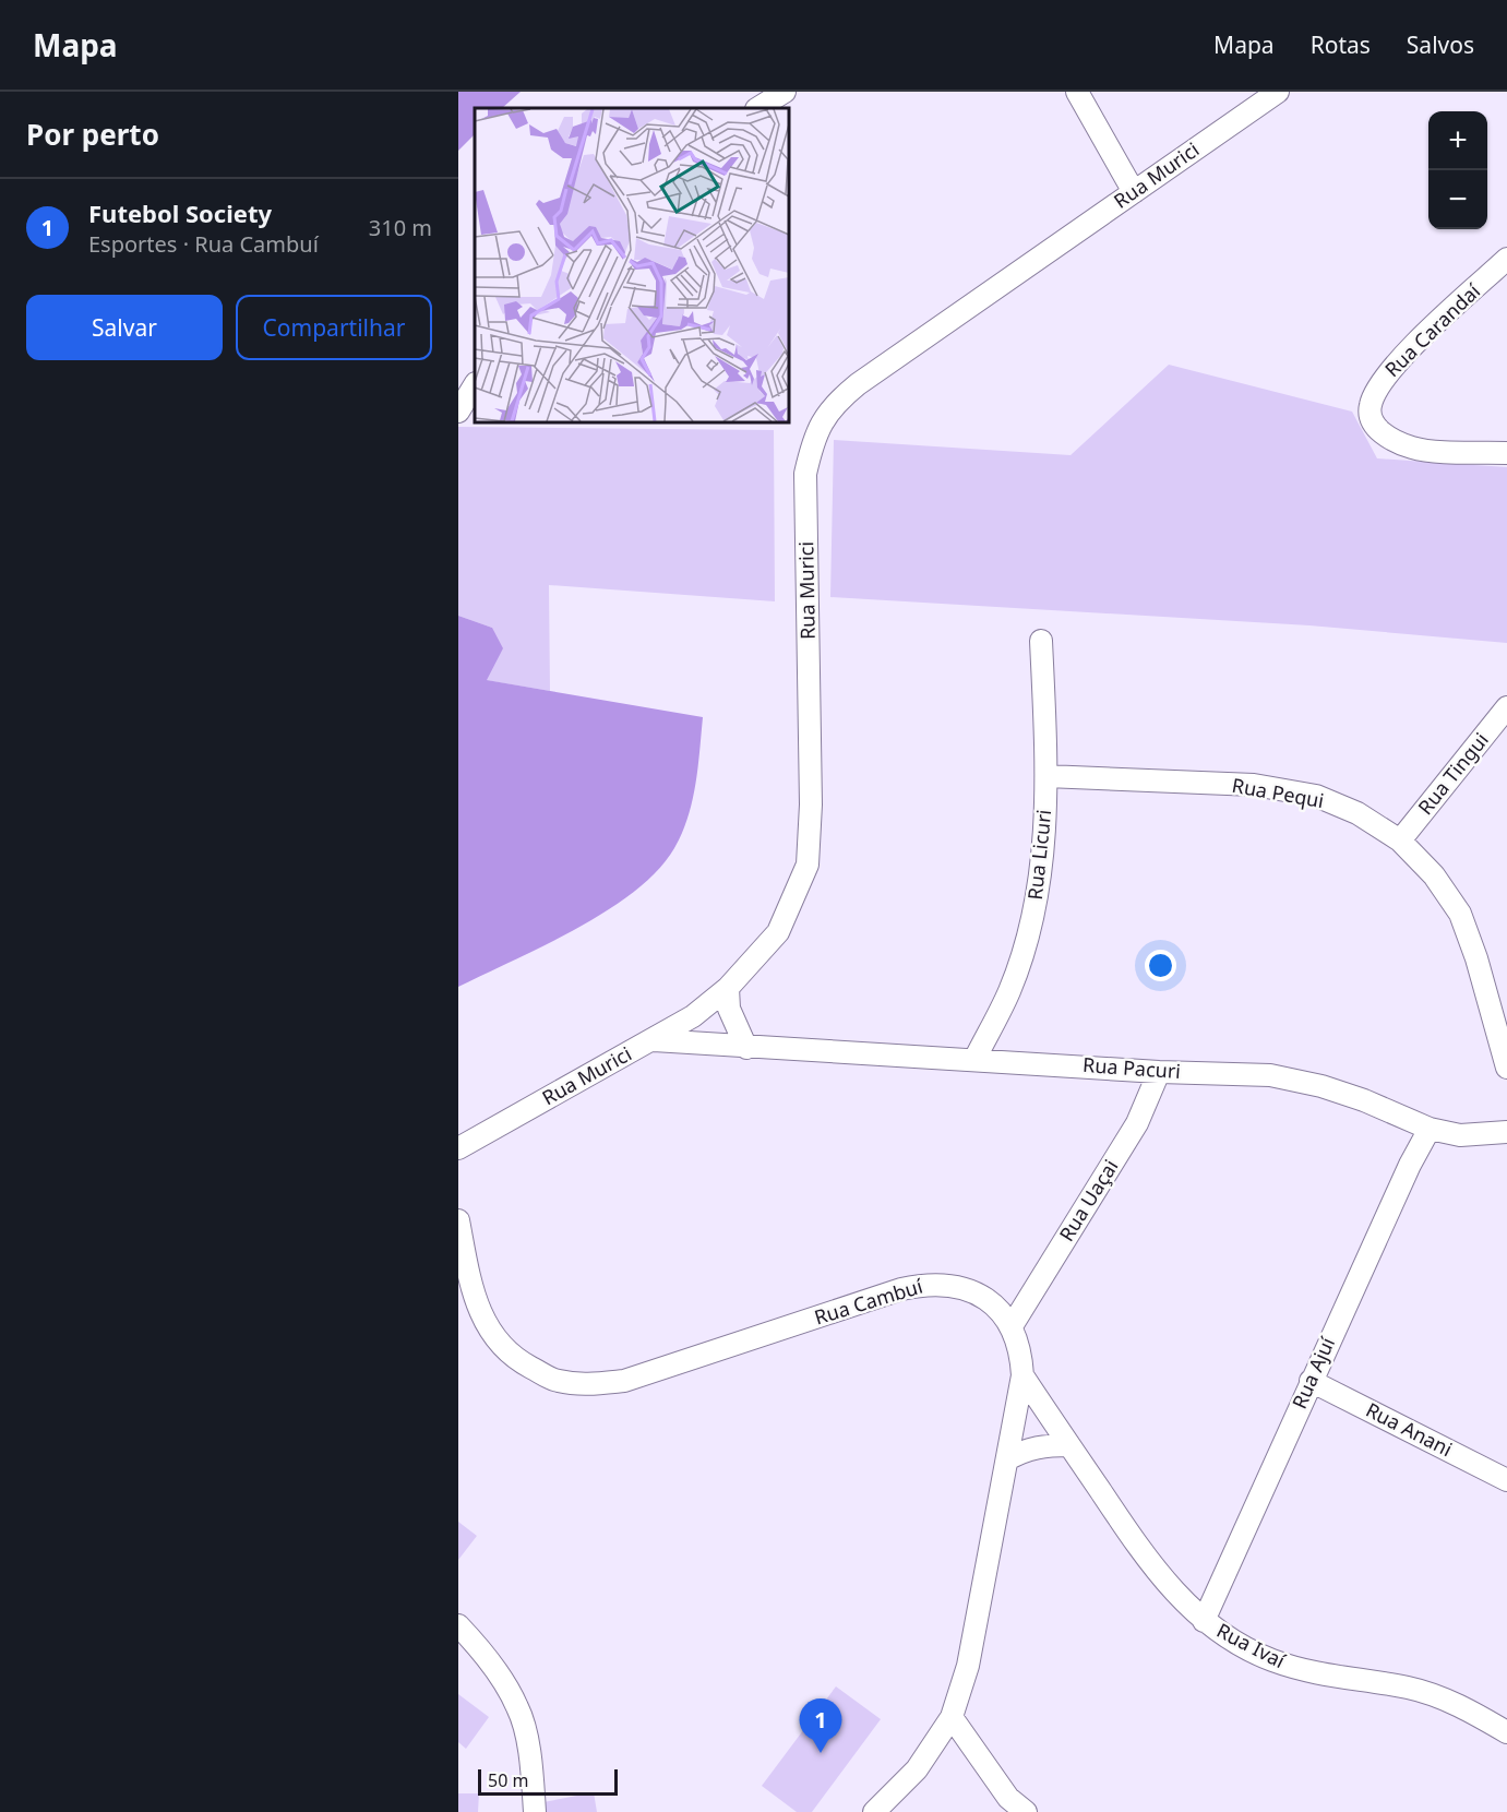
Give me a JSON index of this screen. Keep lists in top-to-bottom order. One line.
{"streets":{"street":["Rua Murici","Rua Carandaí","Rua Tingui","Rua Pequi","Rua Licuri","Rua Pacuri","Rua Uaçai","Rua Cambuí","Rua Ajuí","Rua Anani","Rua Ivaí"]},"crossings":[["Rua Murici","Rua Pacuri"],["Rua Tingui","Rua Pequi"],["Rua Pequi","Rua Licuri"],["Rua Licuri","Rua Pacuri"],["Rua Pacuri","Rua Uaçai"],["Rua Pacuri","Rua Ajuí"],["Rua Uaçai","Rua Cambuí"],["Rua Cambuí","Rua Ivaí"],["Rua Ajuí","Rua Anani"],["Rua Ajuí","Rua Ivaí"]],"scale_bar":"50 m","page":{"header":"Mapa","nav":["Mapa","Rotas","Salvos"],"heading":"Por perto","map_buttons":["+","−"],"list":[{"mark":"1","name":"Futebol Society","note":"Esportes · Rua Cambuí","value":"310 m"}],"buttons":["Salvar","Compartilhar"],"pins":"1","scale":"50 m"}}
